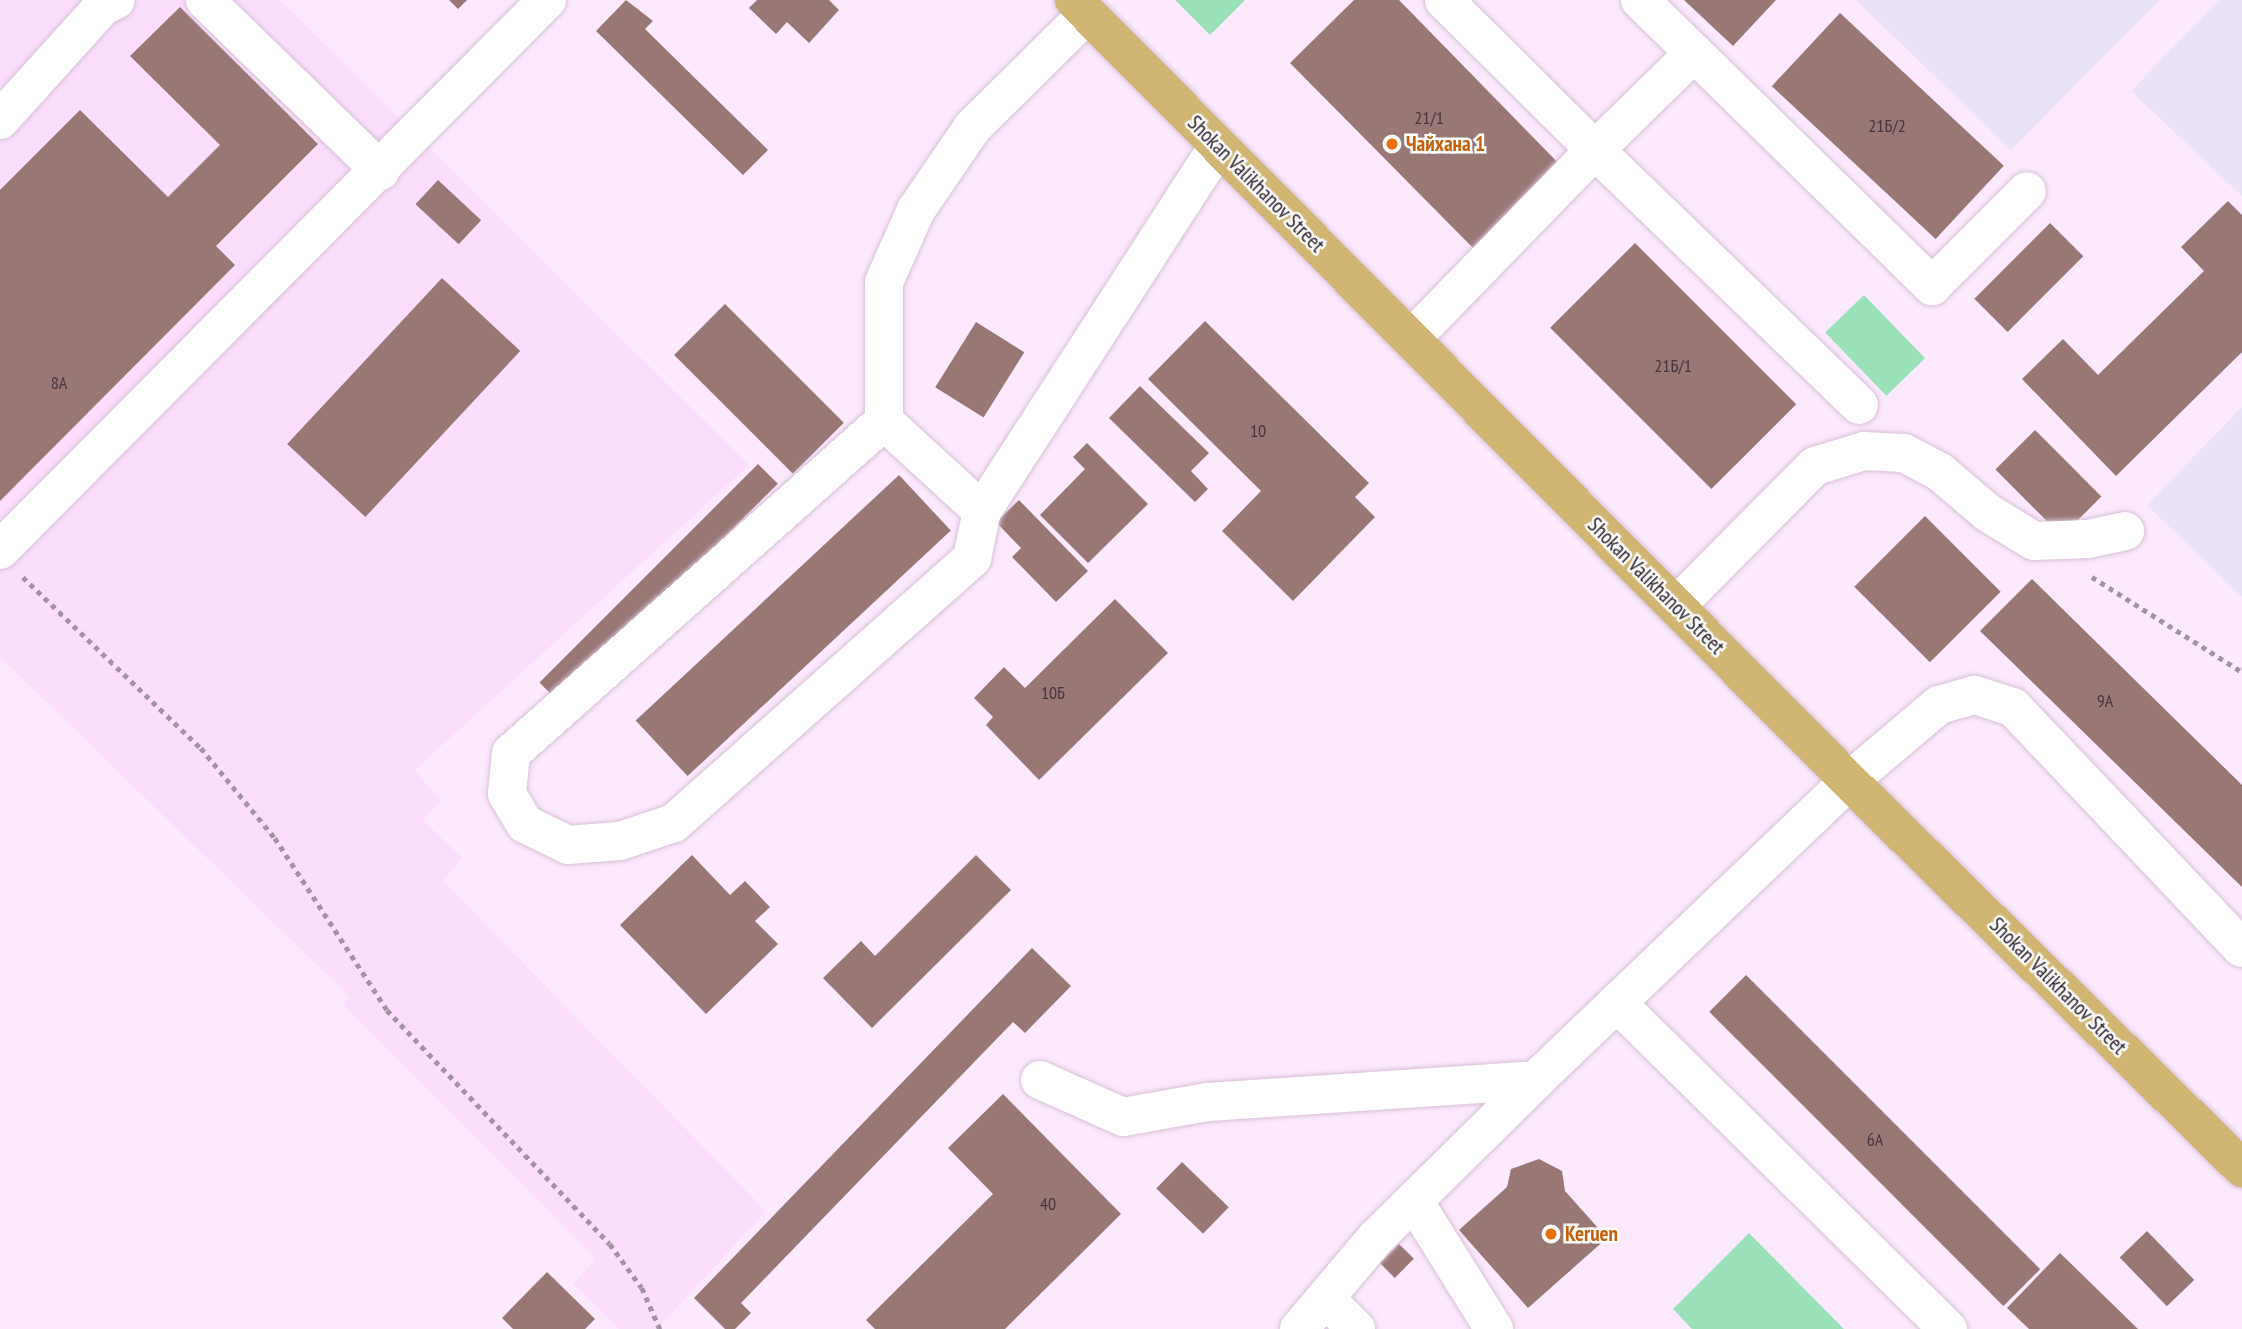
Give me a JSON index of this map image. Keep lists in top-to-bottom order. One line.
{"streets":{"main road":["Shokan Valikhanov Street"]},"places":["Чайхана 1","Keruen"],"house_numbers":["21/1","21Б/2","21Б/1","8А","10","10Б","9А","6А","40"]}
